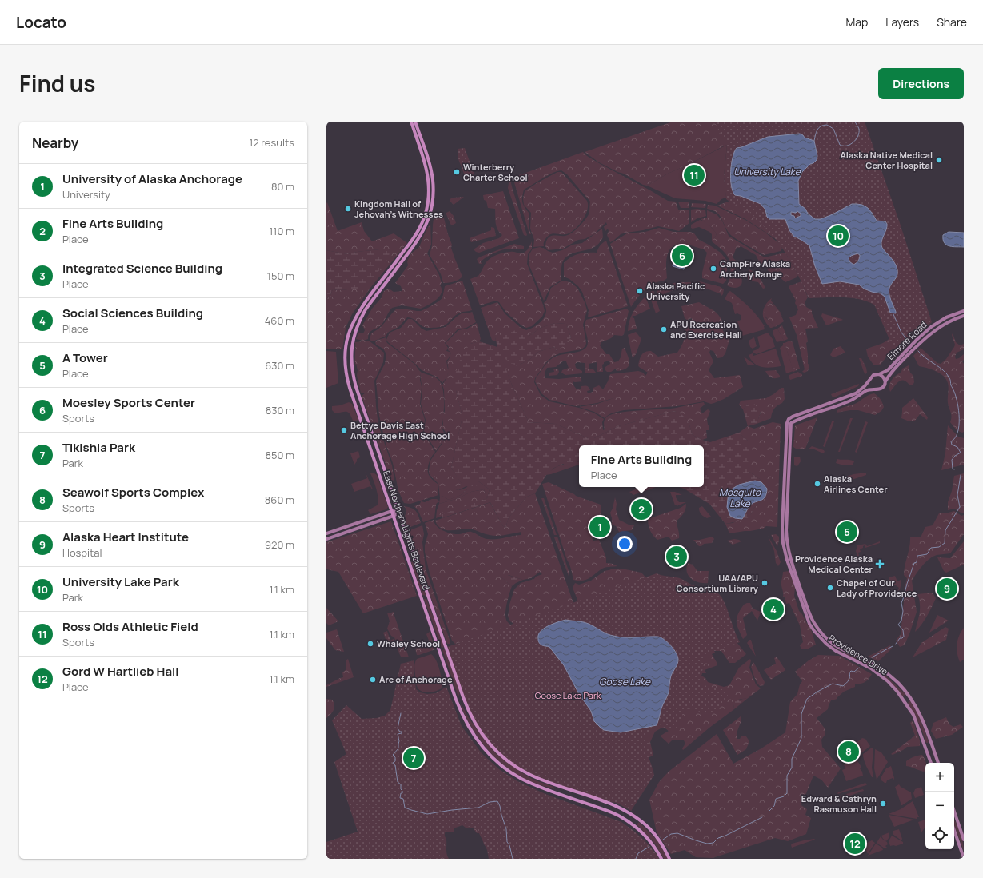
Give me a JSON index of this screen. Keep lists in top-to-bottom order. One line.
{"streets":{"main road":["Elmore Road","East Northern Lights Boulevard","Providence Drive"]},"crossings":[["Elmore Road","Providence Drive"]],"water":["University Lake","Mosquito Lake","Goose Lake"],"parks":["Goose Lake Park"],"places":{"other":["Alaska Native Medical Center Hospital","Winterberry Charter School","Kingdom Hall of Jehovah’s Witnesses","CampFire Alaska Archery Range","Alaska Pacific University","APU Recreation and Exercise Hall","Bettye Davis East Anchorage High School","Alaska Airlines Center","UAA/APU Consortium Library","Chapel of Our Lady of Providence","Whaley School","Arc of Anchorage","Edward & Cathryn Rasmuson Hall"],"health":["Providence Alaska Medical Center"]},"page":{"header":"Locato","nav":["Map","Layers","Share"],"title":"Find us","buttons":"Directions","heading":["Nearby","12 results"],"list":[{"mark":"1","name":"University of Alaska Anchorage","note":"University","value":"80 m"},{"mark":"2","name":"Fine Arts Building","note":"Place","value":"110 m"},{"mark":"3","name":"Integrated Science Building","note":"Place","value":"150 m"},{"mark":"4","name":"Social Sciences Building","note":"Place","value":"460 m"},{"mark":"5","name":"A Tower","note":"Place","value":"630 m"},{"mark":"6","name":"Moesley Sports Center","note":"Sports","value":"830 m"},{"mark":"7","name":"Tikishla Park","note":"Park","value":"850 m"},{"mark":"8","name":"Seawolf Sports Complex","note":"Sports","value":"860 m"},{"mark":"9","name":"Alaska Heart Institute","note":"Hospital","value":"920 m"},{"mark":"10","name":"University Lake Park","note":"Park","value":"1.1 km"},{"mark":"11","name":"Ross Olds Athletic Field","note":"Sports","value":"1.1 km"},{"mark":"12","name":"Gord W Hartlieb Hall","note":"Place","value":"1.1 km"}],"pins":["11","10","6","2","1","5","3","9","4","8","7","12"],"popup":["Fine Arts Building","Place"],"map_buttons":["+","−"]}}
